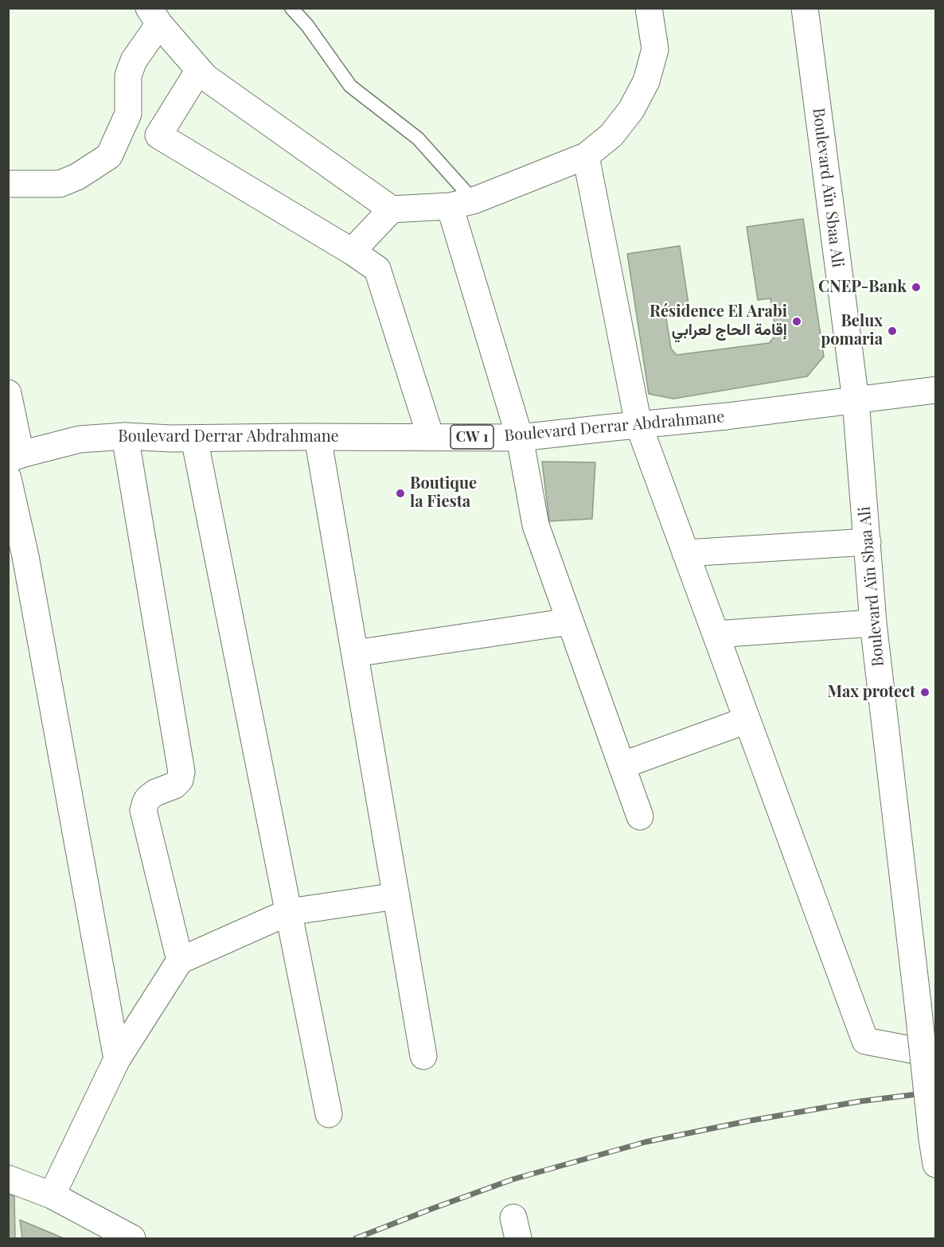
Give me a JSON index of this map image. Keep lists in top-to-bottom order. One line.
{"streets":{"street":["Boulevard Aïn Sbaa Ali","Boulevard Derrar Abdrahmane","CW 1"]},"crossings":[["Boulevard Aïn Sbaa Ali","Boulevard Derrar Abdrahmane"]],"places":["CNEP-Bank","Résidence El Arabi إقامة الحاج لعرابي","Belux pomaria","Boutique la Fiesta","Max protect"]}
